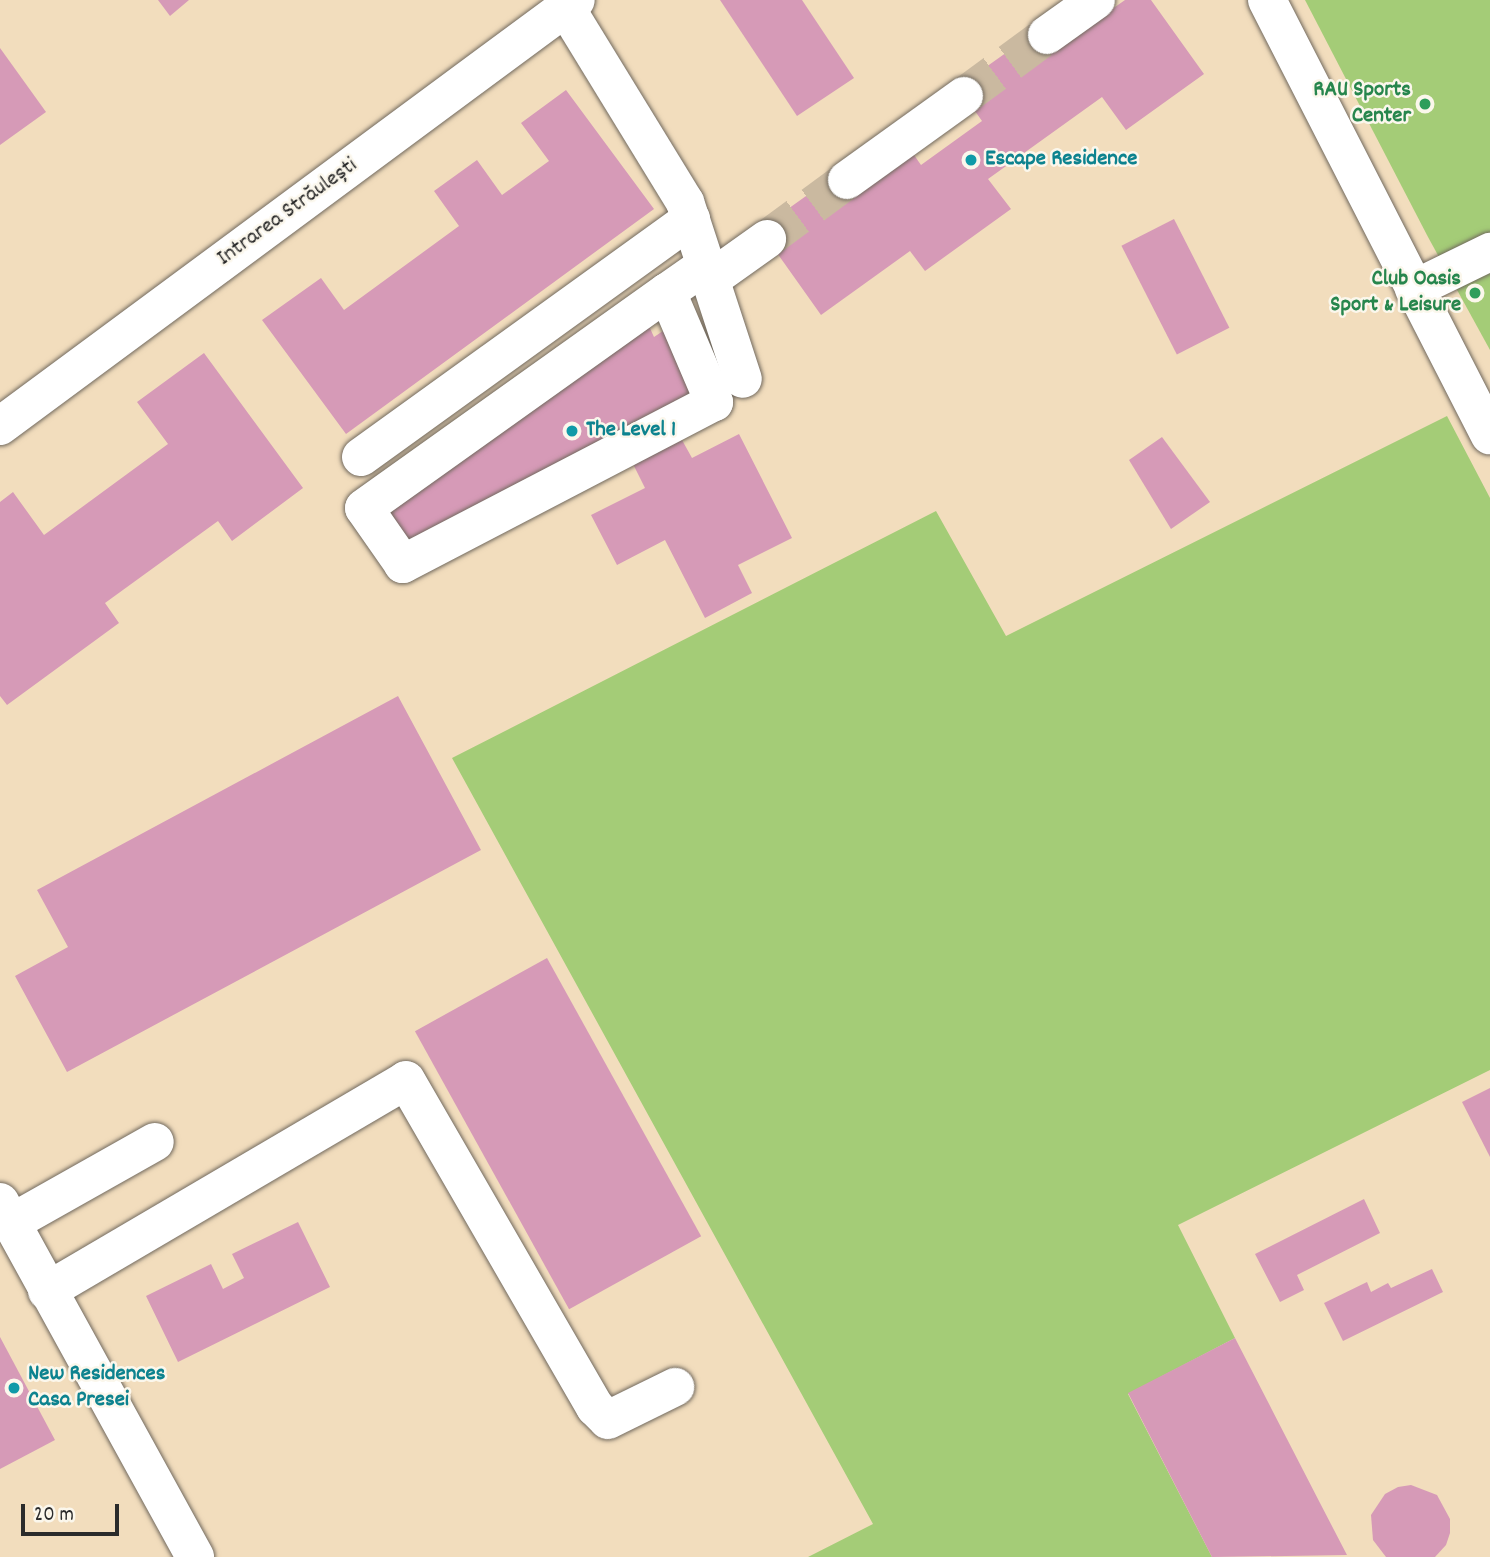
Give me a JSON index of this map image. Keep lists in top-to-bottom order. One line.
{"streets":{"street":["Intrarea Străulești"]},"places":["RAU Sports Center","Escape Residence","Club Oasis Sport & Leisure","The Level 1","New Residences Casa Presei"],"scale_bar":"20 m"}
